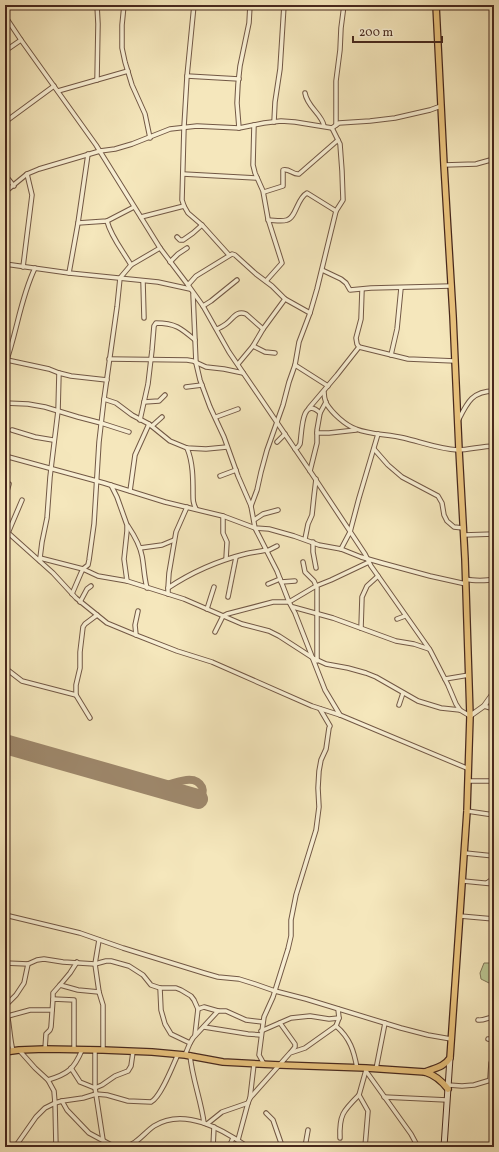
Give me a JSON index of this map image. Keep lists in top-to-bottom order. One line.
{"scale_bar":"200 m"}
